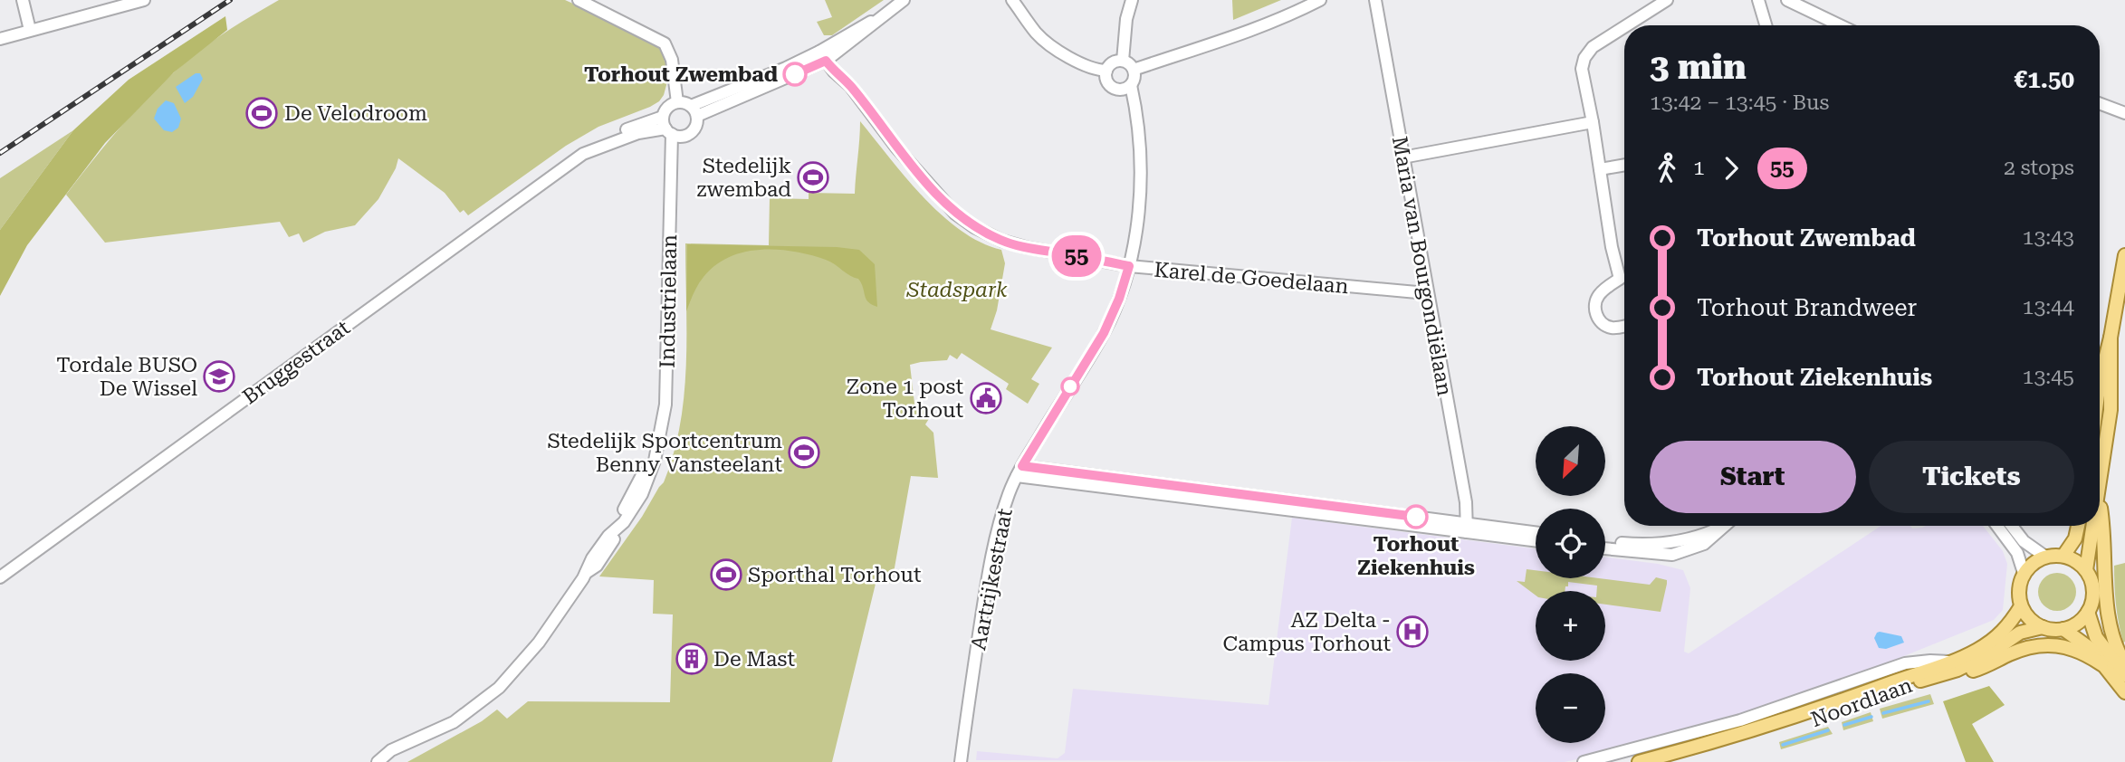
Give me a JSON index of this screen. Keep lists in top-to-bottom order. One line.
{"streets":{"main road":["Noordlaan"],"street":["Maria van Bourgondiëlaan","Karel de Goedelaan","Industrielaan","Bruggestraat","Aartrijkestraat"]},"crossings":[["Maria van Bourgondiëlaan","Karel de Goedelaan"],["Karel de Goedelaan","Aartrijkestraat"],["Industrielaan","Bruggestraat"]],"parks":["Stadspark"],"places":{"other":["Torhout Zwembad","Torhout Ziekenhuis"],"sports":["De Velodroom","Stedelijk zwembad","Stedelijk Sportcentrum Benny Vansteelant","Sporthal Torhout"],"school or university":["Tordale BUSO De Wissel"],"public building":["Zone 1 post Torhout"],"hospital":["AZ Delta - Campus Torhout"],"building":["De Mast"]},"lines":["bus line 55"],"north":"bottom left","page":{"on_map":"55","heading":["3 min","13:42 – 13:45 · Bus","€1.50"],"legs":["1","55","2 stops"],"list":[{"name":"Torhout Zwembad","value":"13:43"},{"name":"Torhout Brandweer","value":"13:44"},{"name":"Torhout Ziekenhuis","value":"13:45"}],"map_buttons":["+","−"],"buttons":["Start","Tickets"]}}
